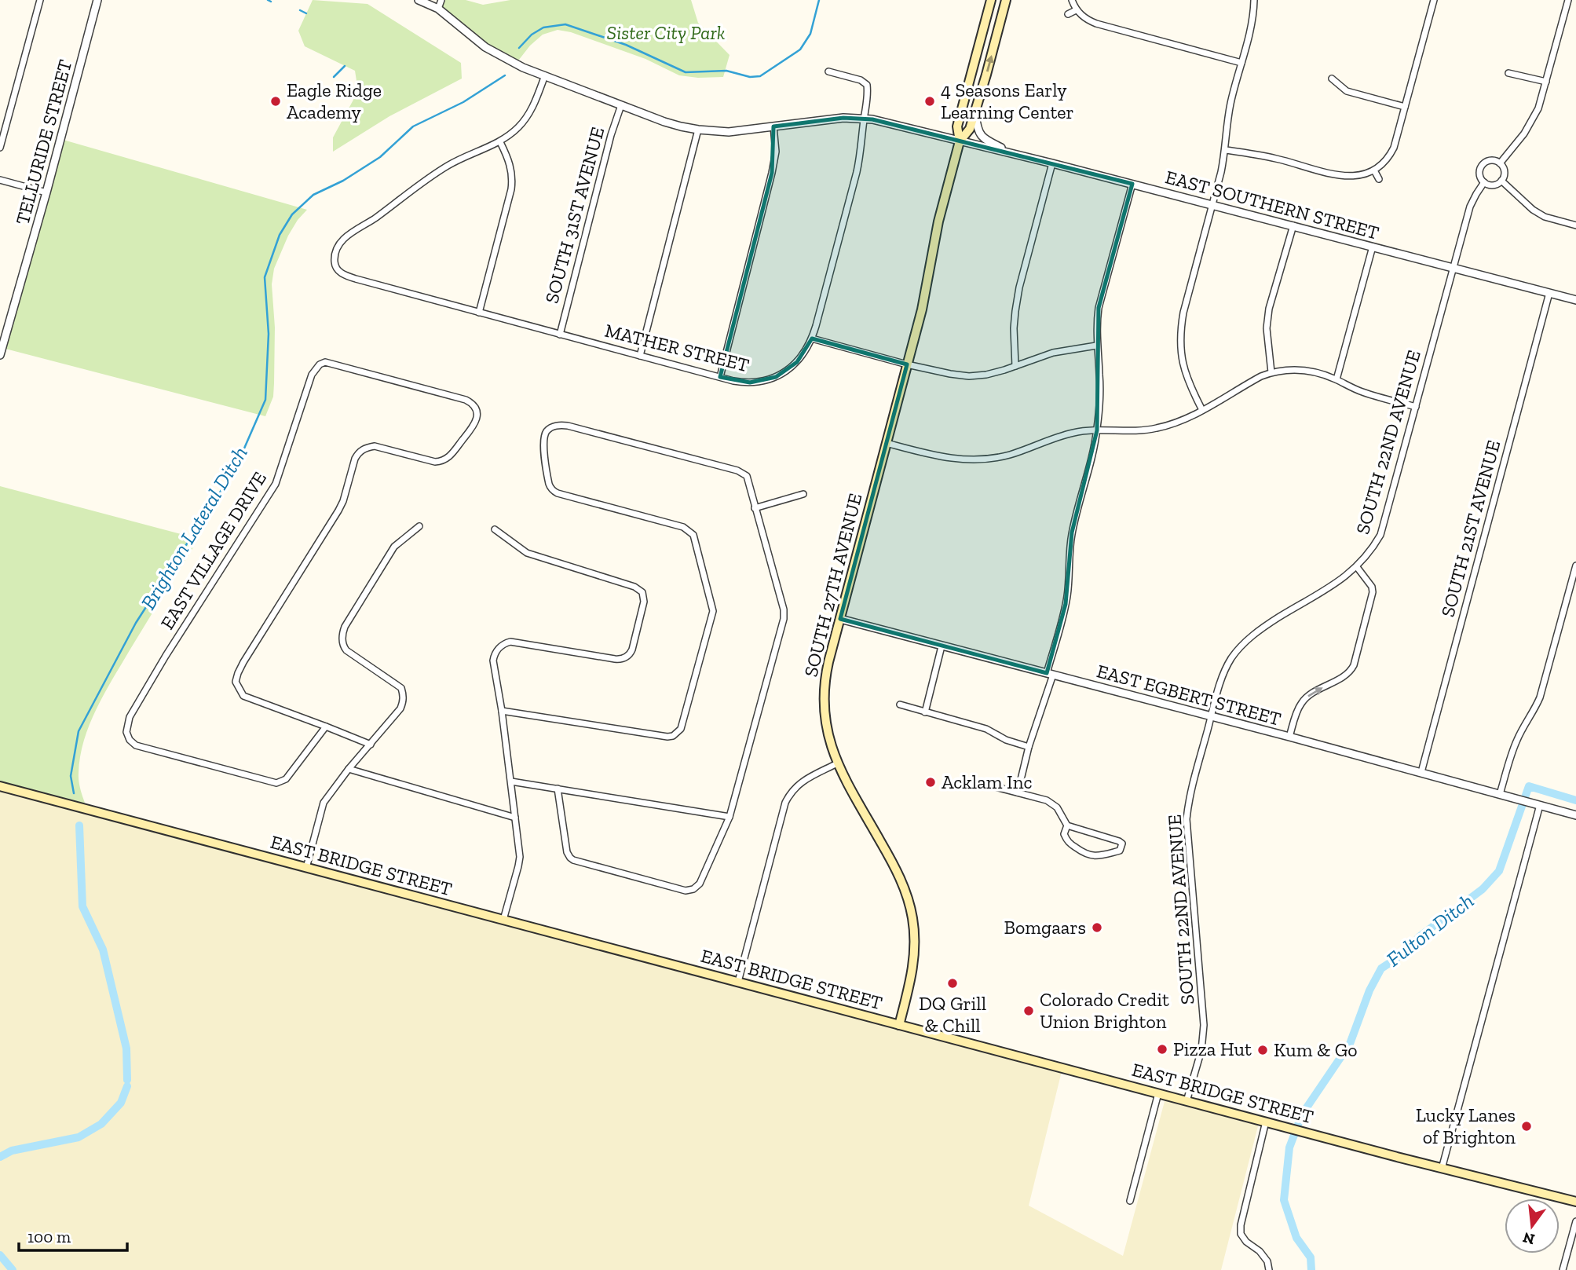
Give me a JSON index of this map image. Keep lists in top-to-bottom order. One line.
{"streets":{"main road":["SOUTH 27TH AVENUE","EAST BRIDGE STREET"],"street":["TELLURIDE STREET","EAST SOUTHERN STREET","SOUTH 31ST AVENUE","MATHER STREET","SOUTH 22ND AVENUE","SOUTH 21ST AVENUE","EAST VILLAGE DRIVE","EAST EGBERT STREET"]},"crossings":[["EAST SOUTHERN STREET","SOUTH 31ST AVENUE"],["EAST SOUTHERN STREET","MATHER STREET"],["EAST SOUTHERN STREET","SOUTH 22ND AVENUE"],["EAST SOUTHERN STREET","SOUTH 21ST AVENUE"],["EAST SOUTHERN STREET","SOUTH 27TH AVENUE"],["SOUTH 31ST AVENUE","MATHER STREET"],["SOUTH 22ND AVENUE","EAST EGBERT STREET"],["SOUTH 22ND AVENUE","EAST BRIDGE STREET"],["SOUTH 21ST AVENUE","EAST EGBERT STREET"],["SOUTH 27TH AVENUE","EAST EGBERT STREET"],["SOUTH 27TH AVENUE","EAST BRIDGE STREET"]],"water":["Brighton Lateral Ditch","Fulton Ditch"],"parks":["Sister City Park"],"places":["Eagle Ridge Academy","4 Seasons Early Learning Center","Acklam Inc","Bomgaars","DQ Grill & Chill","Colorado Credit Union Brighton","Pizza Hut","Kum & Go","Lucky Lanes of Brighton"],"scale_bar":"100 m","north":"bottom"}
